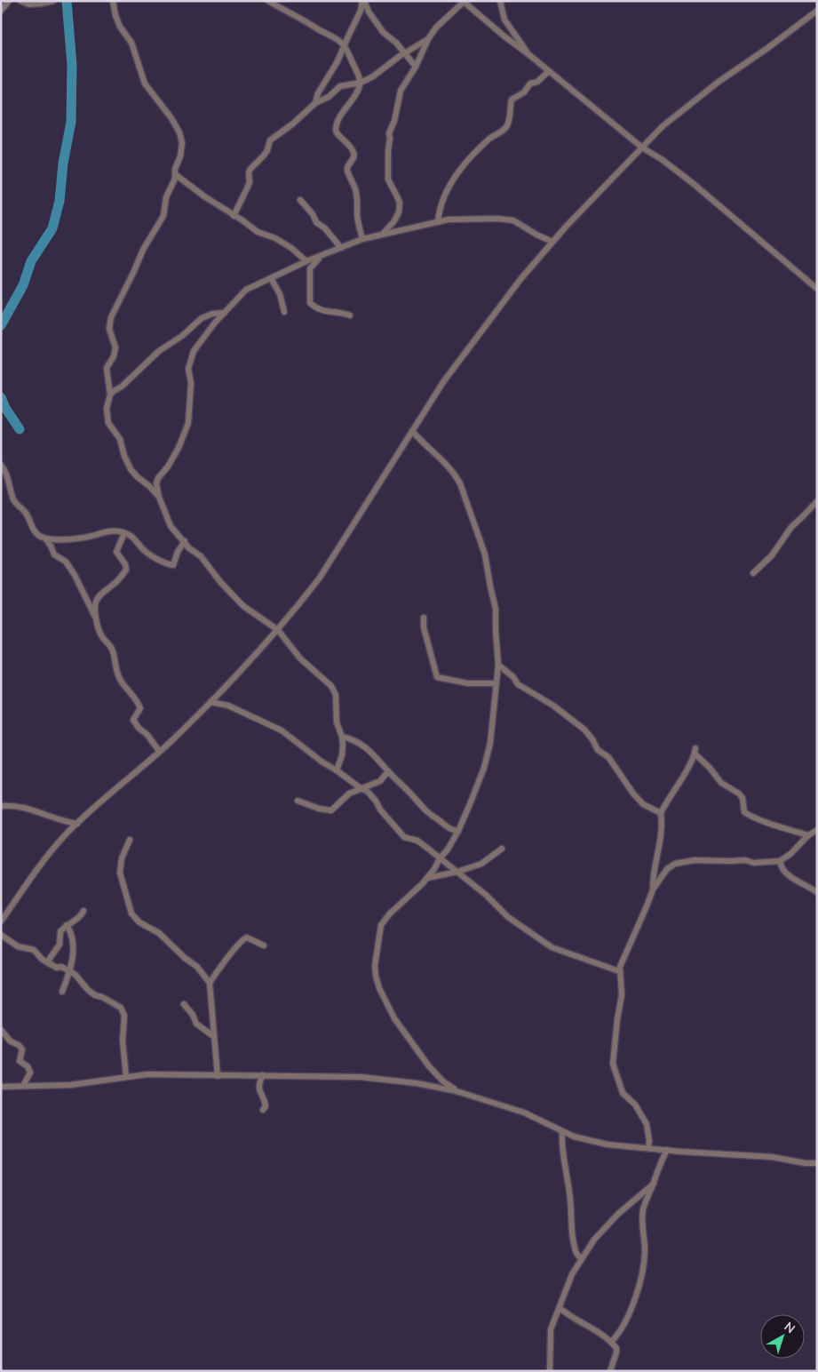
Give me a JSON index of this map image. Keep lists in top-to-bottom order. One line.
{"north":"top right"}
